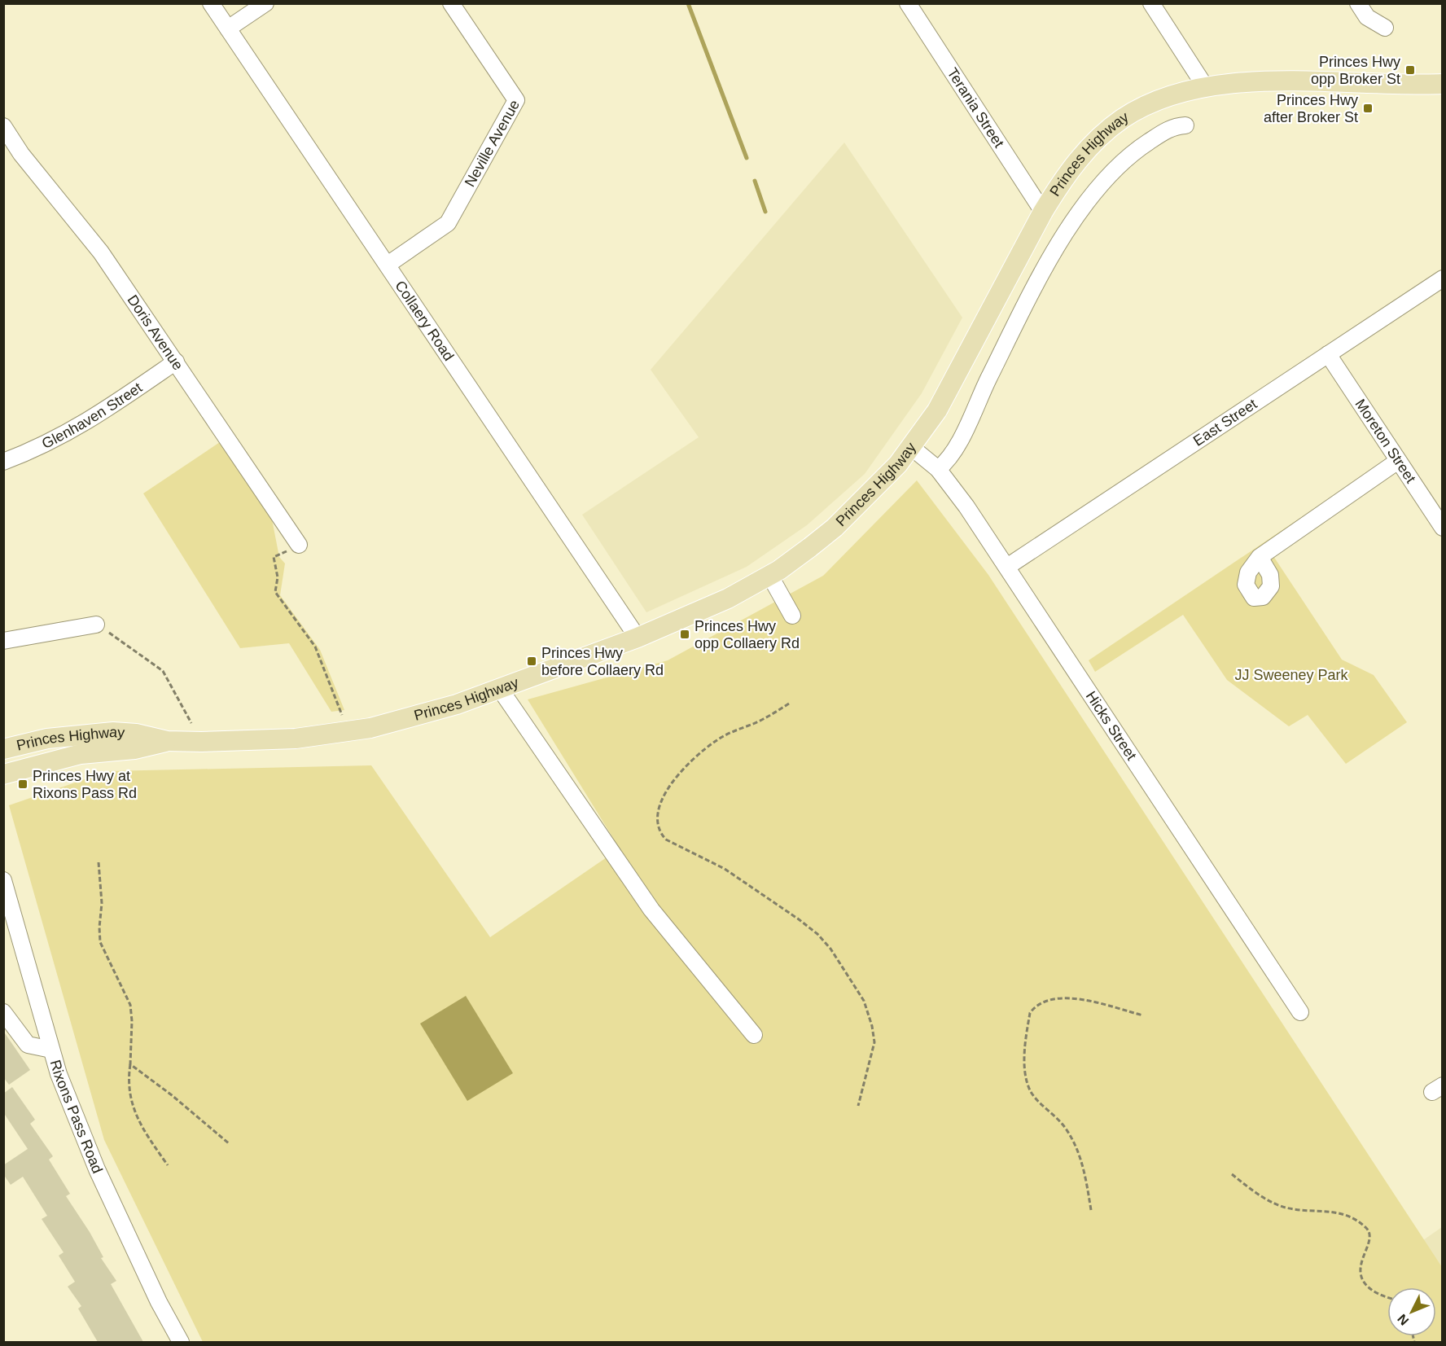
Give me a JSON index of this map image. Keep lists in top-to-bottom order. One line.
{"streets":{"main road":["Princes Highway"],"street":["Terania Street","Neville Avenue","Collaery Road","Doris Avenue","Glenhaven Street","East Street","Moreton Street","Hicks Street","Rixons Pass Road"]},"crossings":[["Terania Street","Princes Highway"],["Neville Avenue","Collaery Road"],["Princes Highway","Collaery Road"],["Princes Highway","Hicks Street"],["Doris Avenue","Glenhaven Street"],["East Street","Moreton Street"],["East Street","Hicks Street"]],"parks":["JJ Sweeney Park"],"places":{"transit":["Princes Hwy opp Broker St","Princes Hwy after Broker St","Princes Hwy opp Collaery Rd","Princes Hwy before Collaery Rd","Princes Hwy at Rixons Pass Rd"]},"north":"bottom left"}
